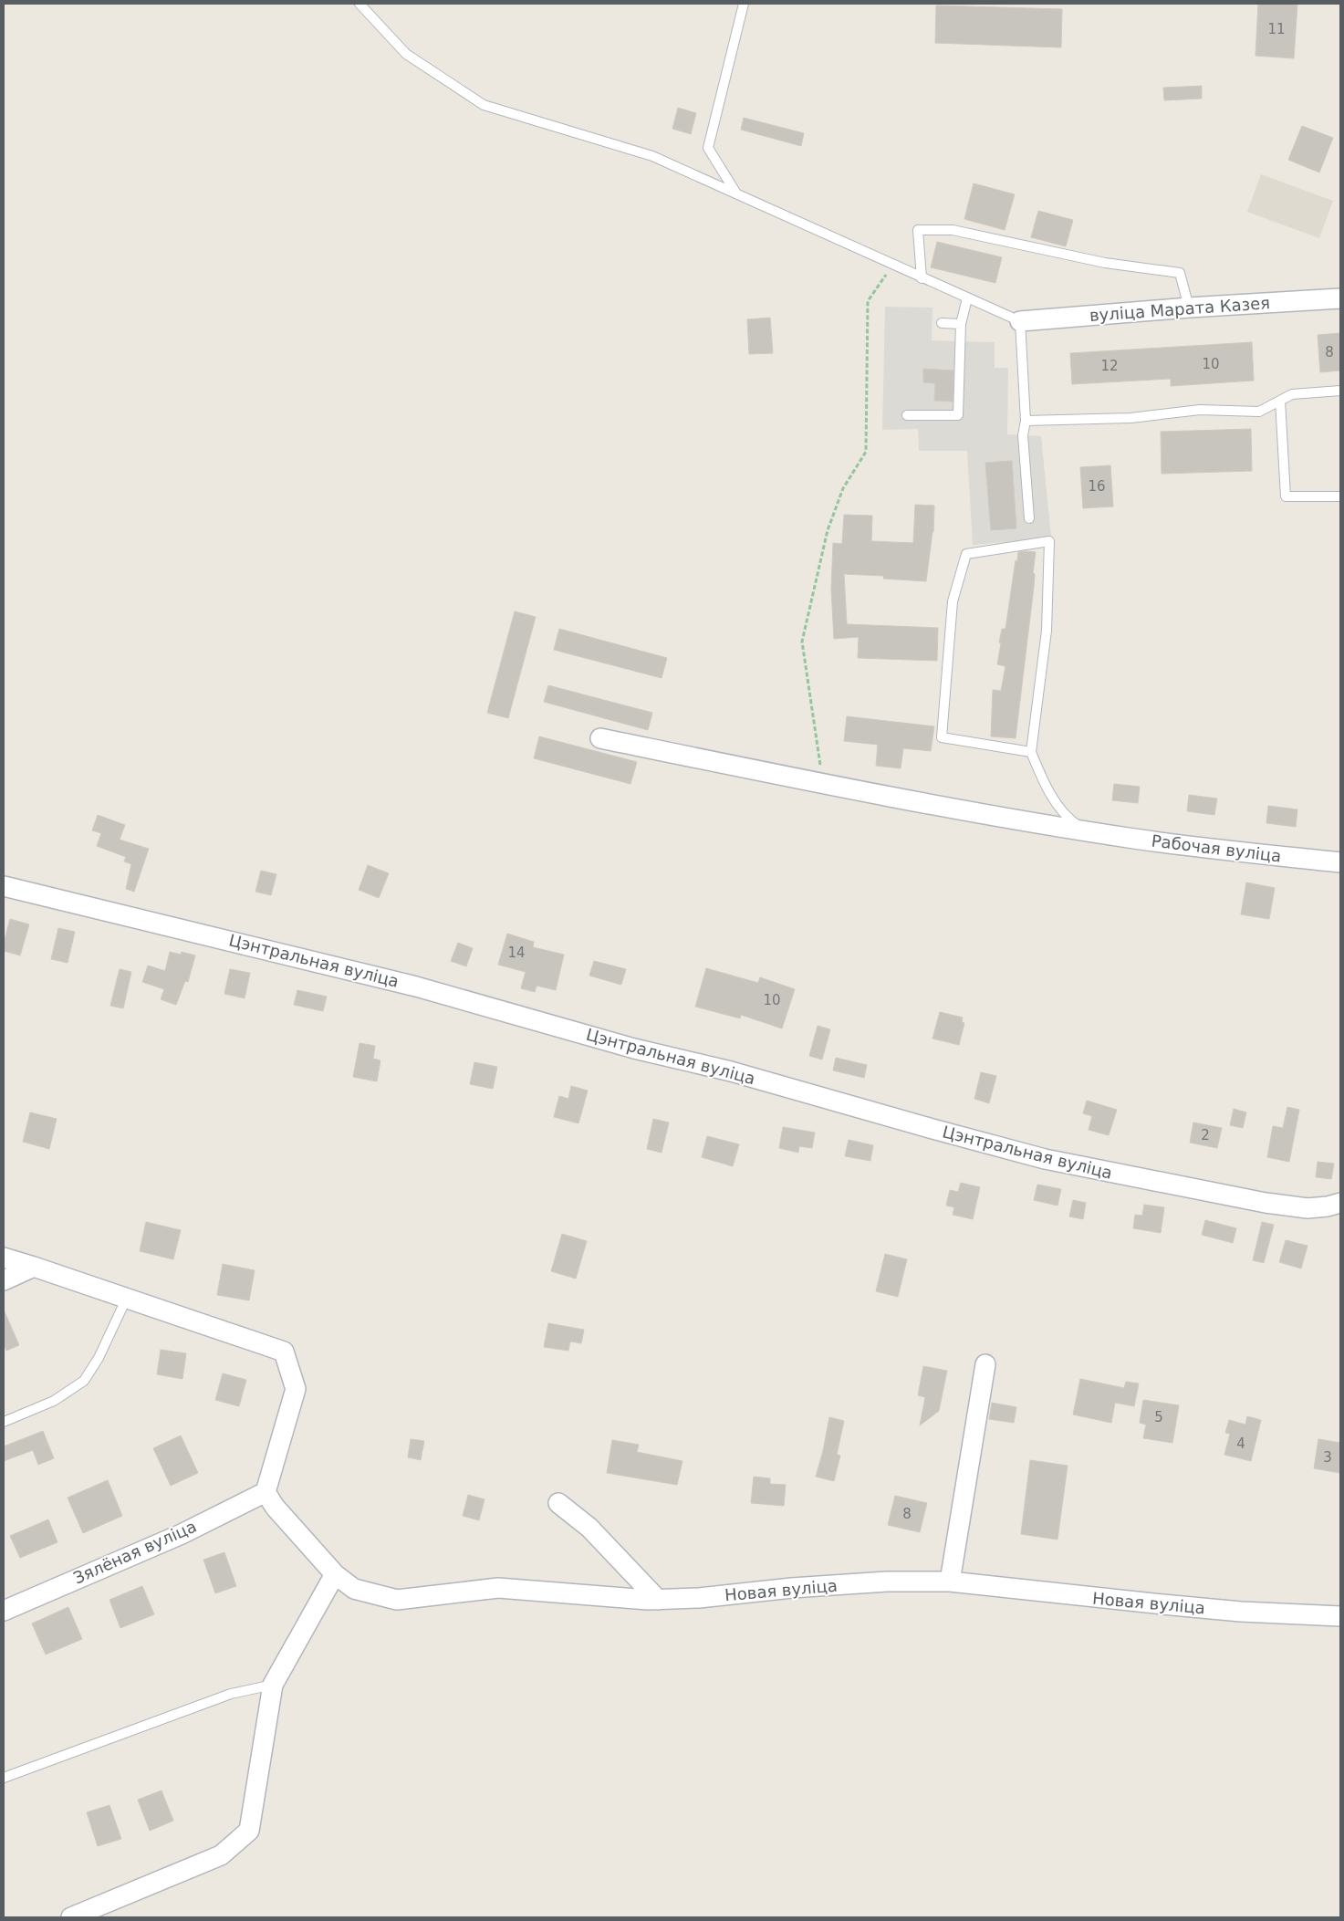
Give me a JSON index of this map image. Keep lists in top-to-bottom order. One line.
{"streets":{"street":["вуліца Марата Казея","Рабочая вуліца","Цэнтральная вуліца","Зялёная вуліца","Новая вуліца"]},"crossings":[["Зялёная вуліца","Новая вуліца"]],"house_numbers":["11","8","10","12","16","14","10","2","5","4","3","8"]}
